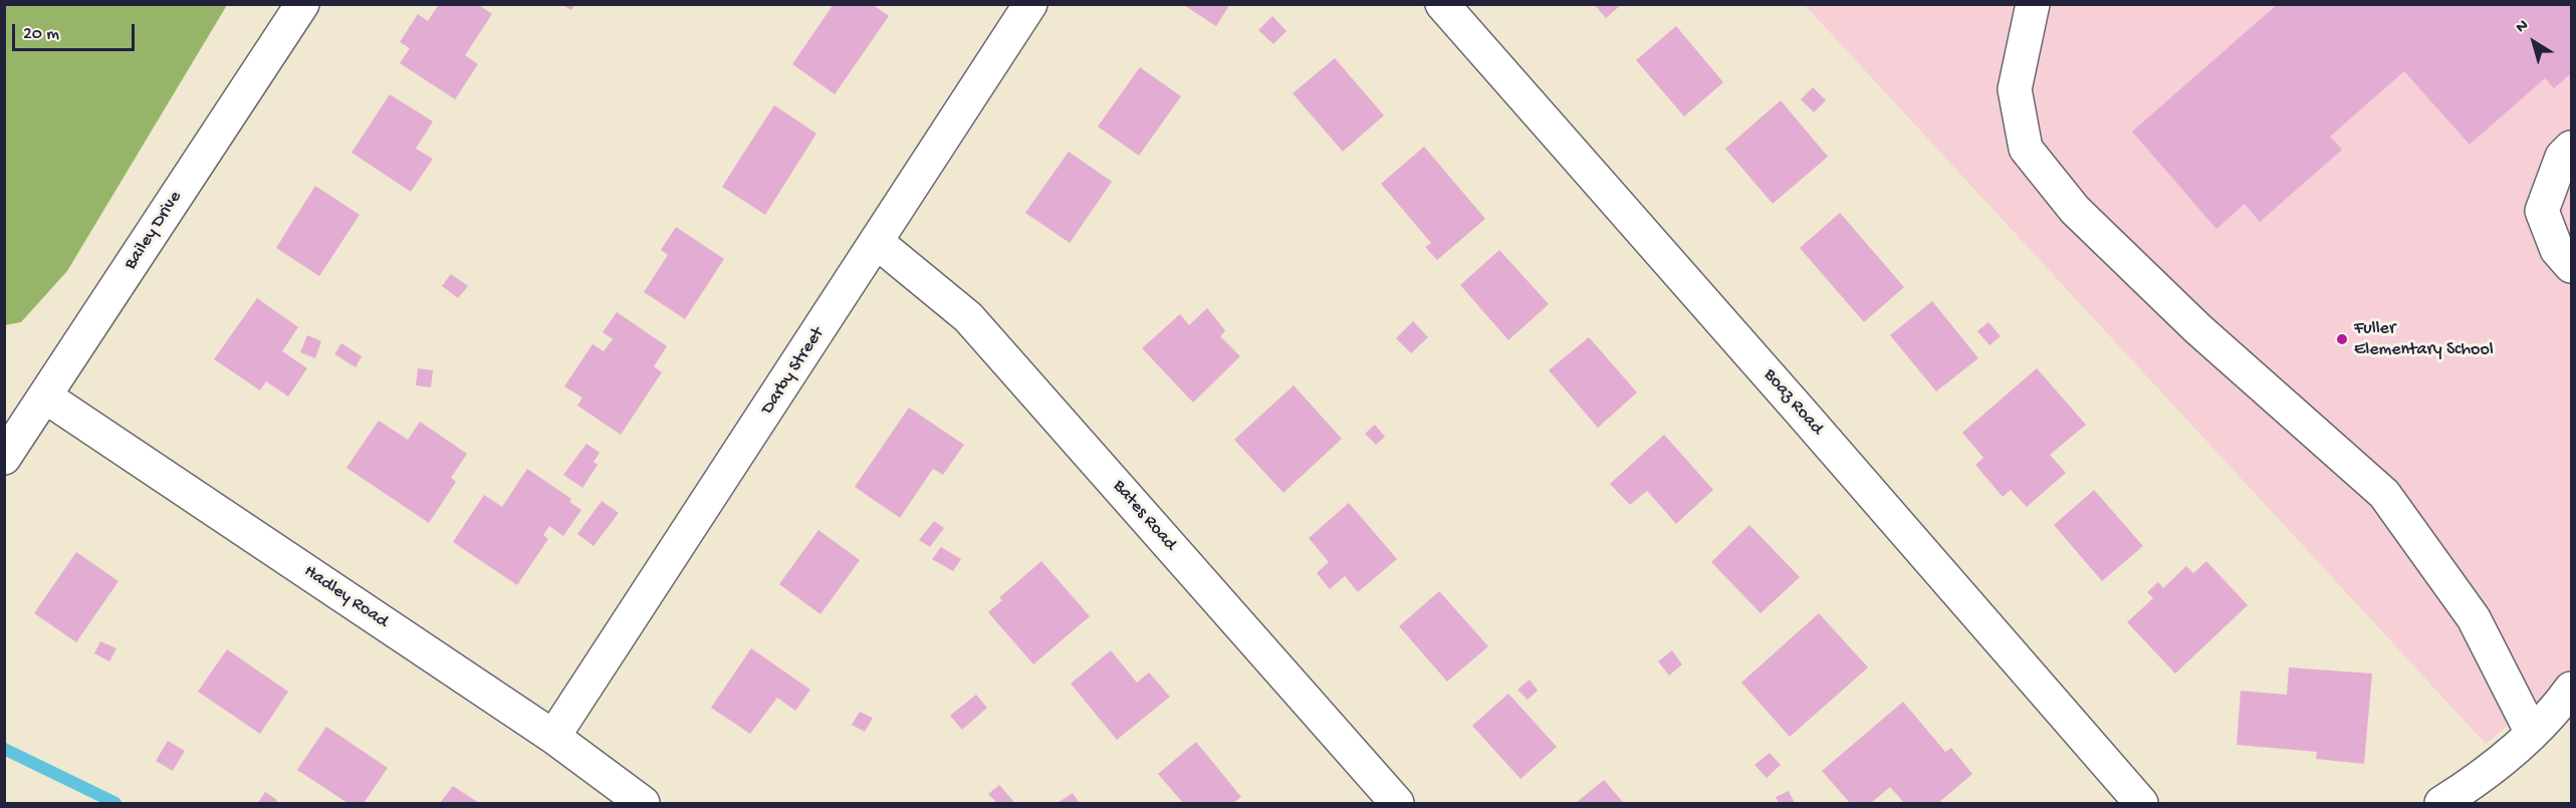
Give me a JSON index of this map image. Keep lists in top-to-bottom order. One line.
{"streets":{"street":["Bailey Drive","Darby Street","Boaz Road","Bates Road","Hadley Road"]},"crossings":[["Bailey Drive","Hadley Road"],["Darby Street","Bates Road"],["Darby Street","Hadley Road"]],"places":["Fuller Elementary School"],"scale_bar":"20 m","north":"top left"}
